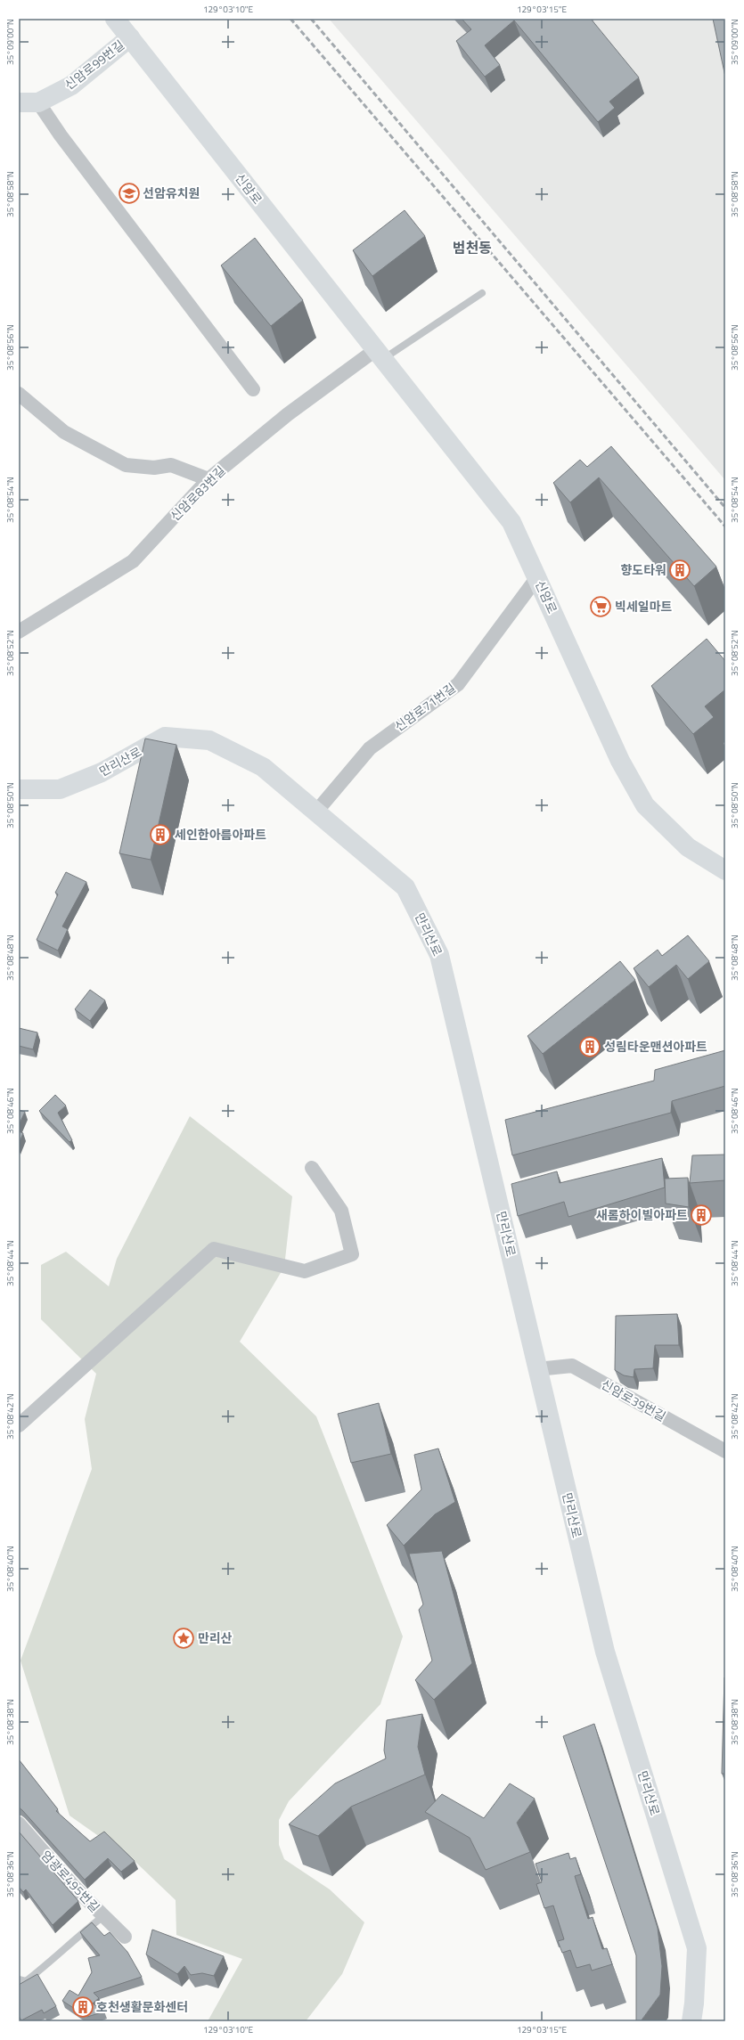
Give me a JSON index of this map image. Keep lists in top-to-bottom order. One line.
{"streets":{"street":["신암로99번길","신암로","신암로83번길","신암로71번길","만리산로","신암로39번길","엄광로495번길"]},"crossings":[["신암로99번길","신암로"],["신암로","신암로83번길"],["신암로","신암로71번길"],["신암로71번길","만리산로"],["만리산로","신암로39번길"]],"districts":["범천동"],"places":{"school or university":["선암유치원"],"building":["향도타워","세인한아름아파트","성림타운맨션아파트","새롬하이빌아파트","호천생활문화센터"],"supermarket":["빅세일마트"],"place":["만리산"]},"coordinates":["129°03'10\"E","129°03'15\"E","35°09'00\"N","35°08'58\"N","35°08'56\"N","35°08'54\"N","35°08'52\"N","35°08'50\"N","35°08'48\"N","35°08'46\"N","35°08'44\"N","35°08'42\"N","35°08'40\"N","35°08'38\"N","35°08'36\"N"]}
